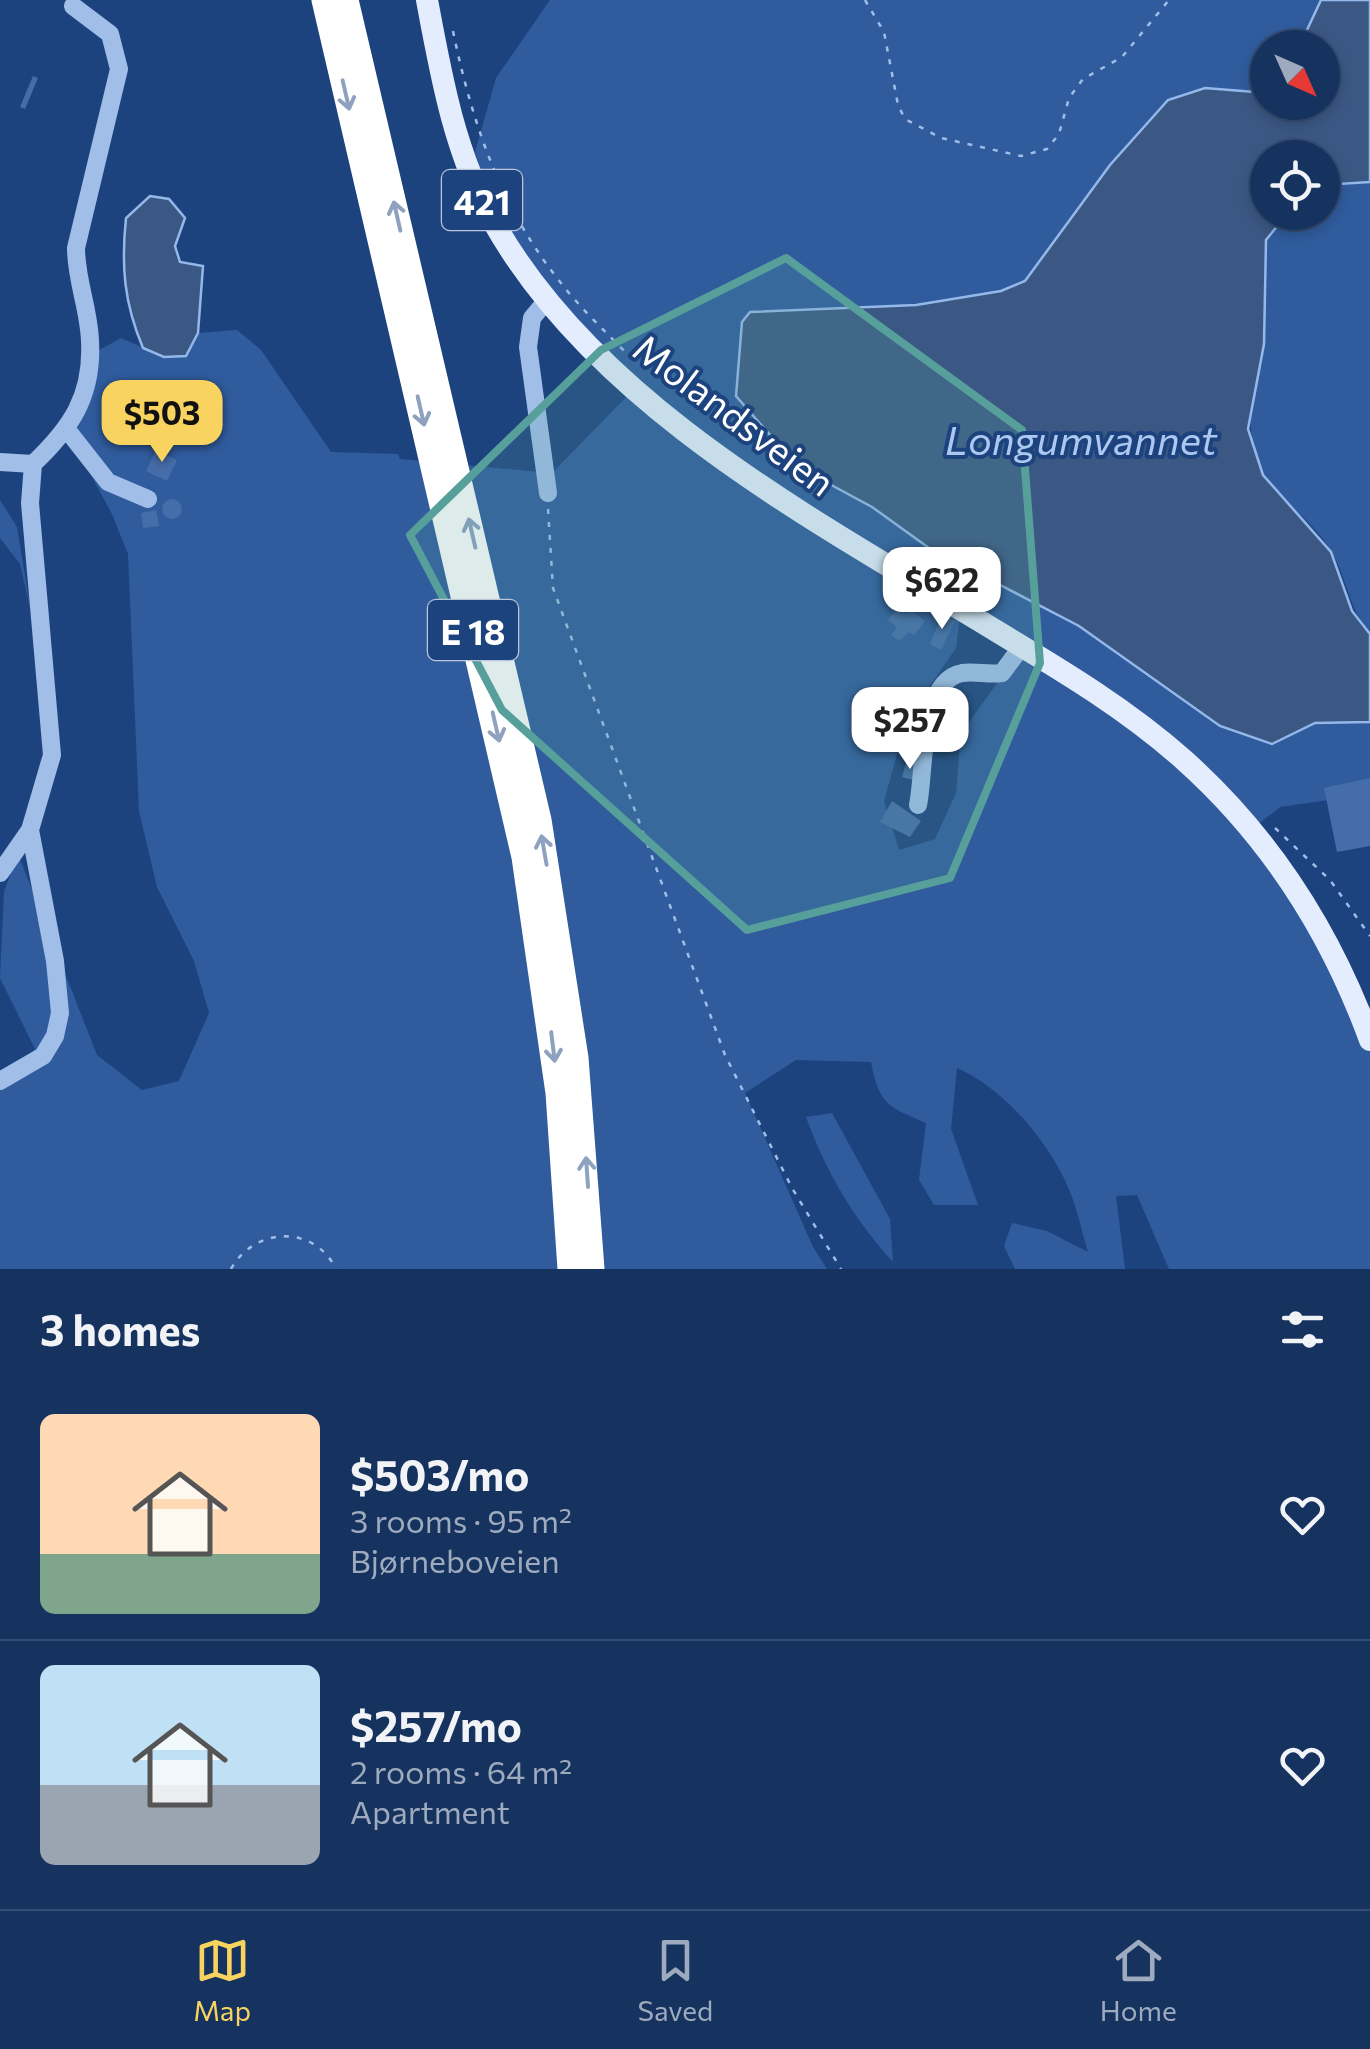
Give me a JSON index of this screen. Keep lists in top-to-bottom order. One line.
{"streets":{"highway":["E 18"],"main road":["421","Molandsveien"]},"water":["Longumvannet"],"north":"bottom right","page":{"price":["$503","$622","$257"],"heading":"3 homes","list":[{"name":"$503/mo","note":"3 rooms · 95 m² · Bjørneboveien"},{"name":"$257/mo","note":"2 rooms · 64 m² · Apartment"}],"tabs":["Map","Saved","Home"]}}
